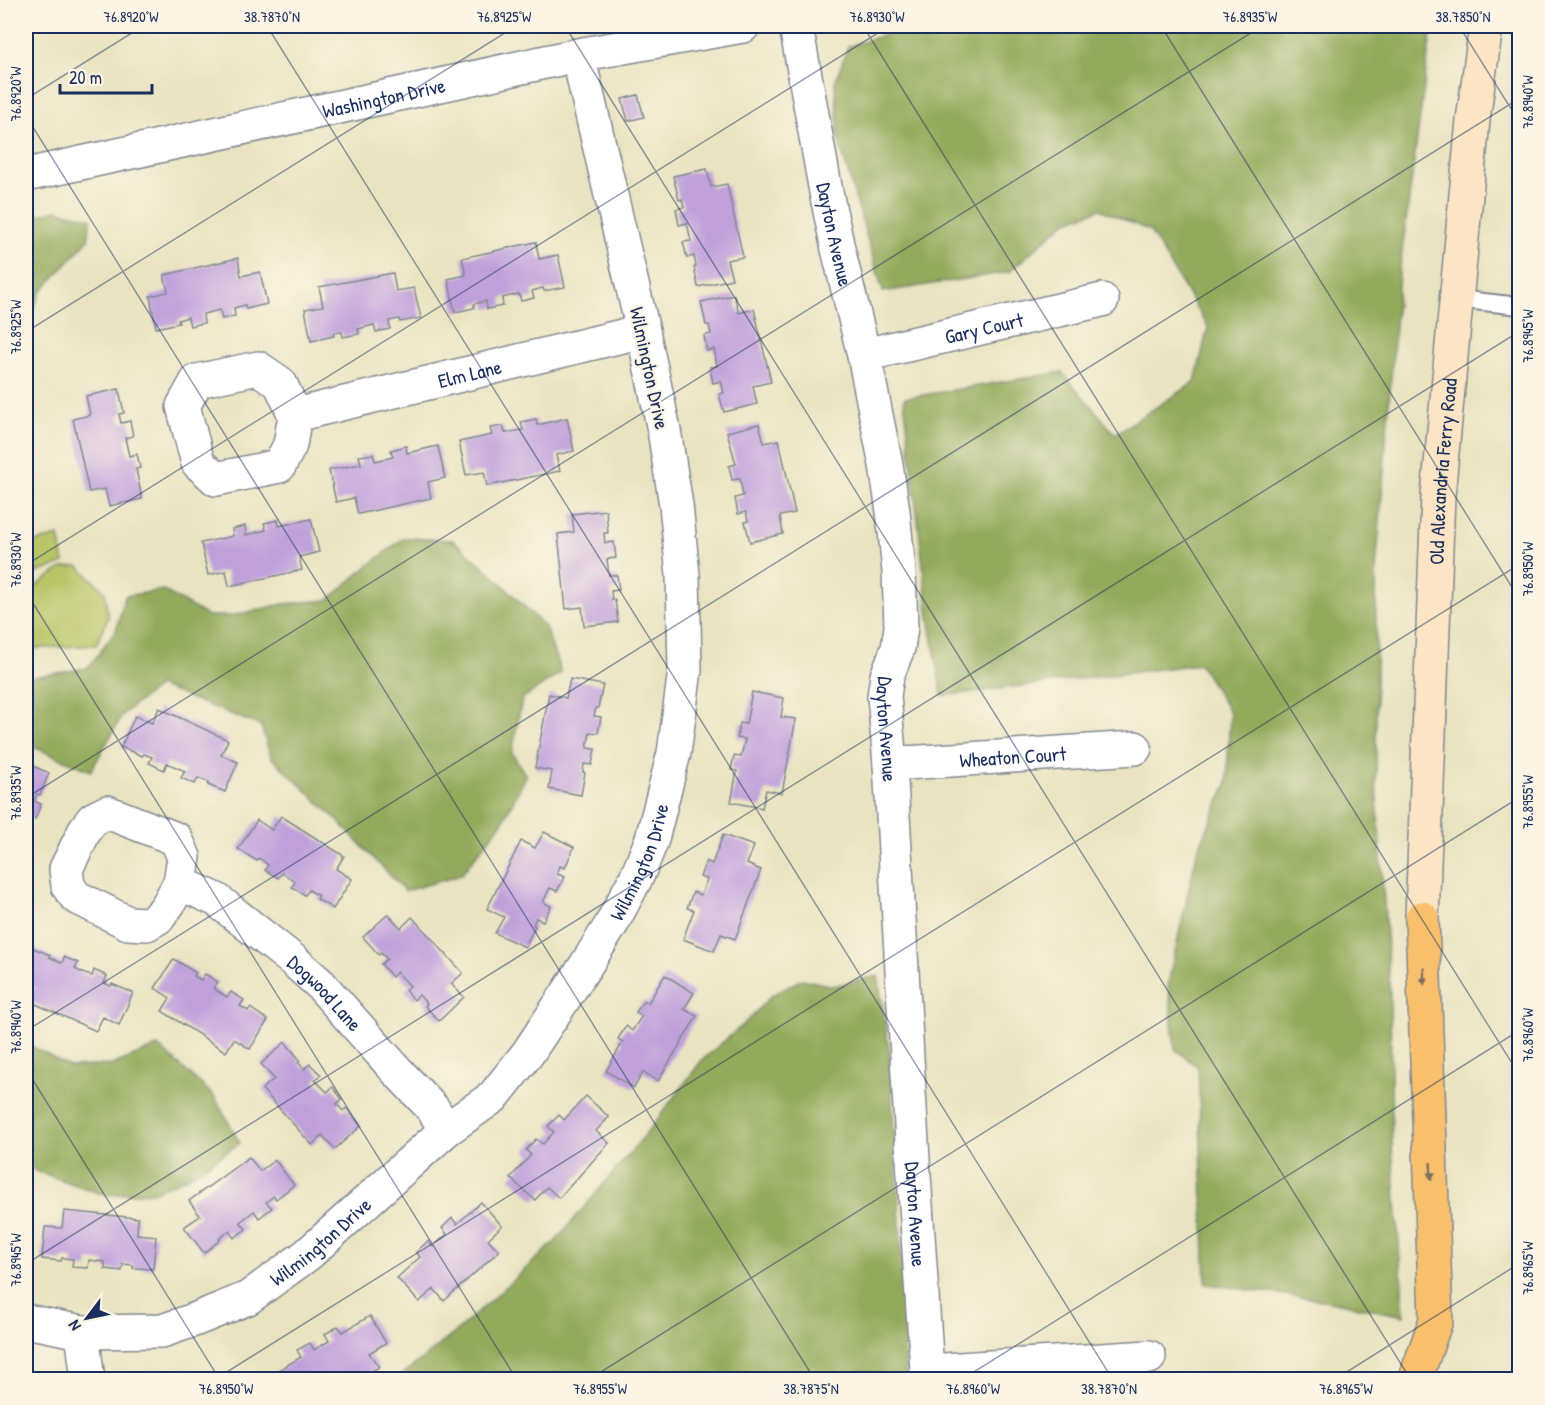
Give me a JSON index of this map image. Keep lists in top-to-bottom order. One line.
{"streets":{"main road":["Old Alexandria Ferry Road"],"street":["Washington Drive","Dayton Avenue","Gary Court","Wilmington Drive","Elm Lane","Wheaton Court","Dogwood Lane"]},"crossings":[["Washington Drive","Wilmington Drive"],["Dayton Avenue","Gary Court"],["Dayton Avenue","Wheaton Court"],["Wilmington Drive","Elm Lane"],["Wilmington Drive","Dogwood Lane"]],"scale_bar":"20 m","north":"bottom left","coordinates":["76.8920°W","38.7870°N","76.8925°W","76.8930°W","76.8935°W","38.7850°N","76.8940°W","76.8945°W","76.8950°W","76.8955°W","76.8960°W","76.8965°W","38.7875°N"]}
